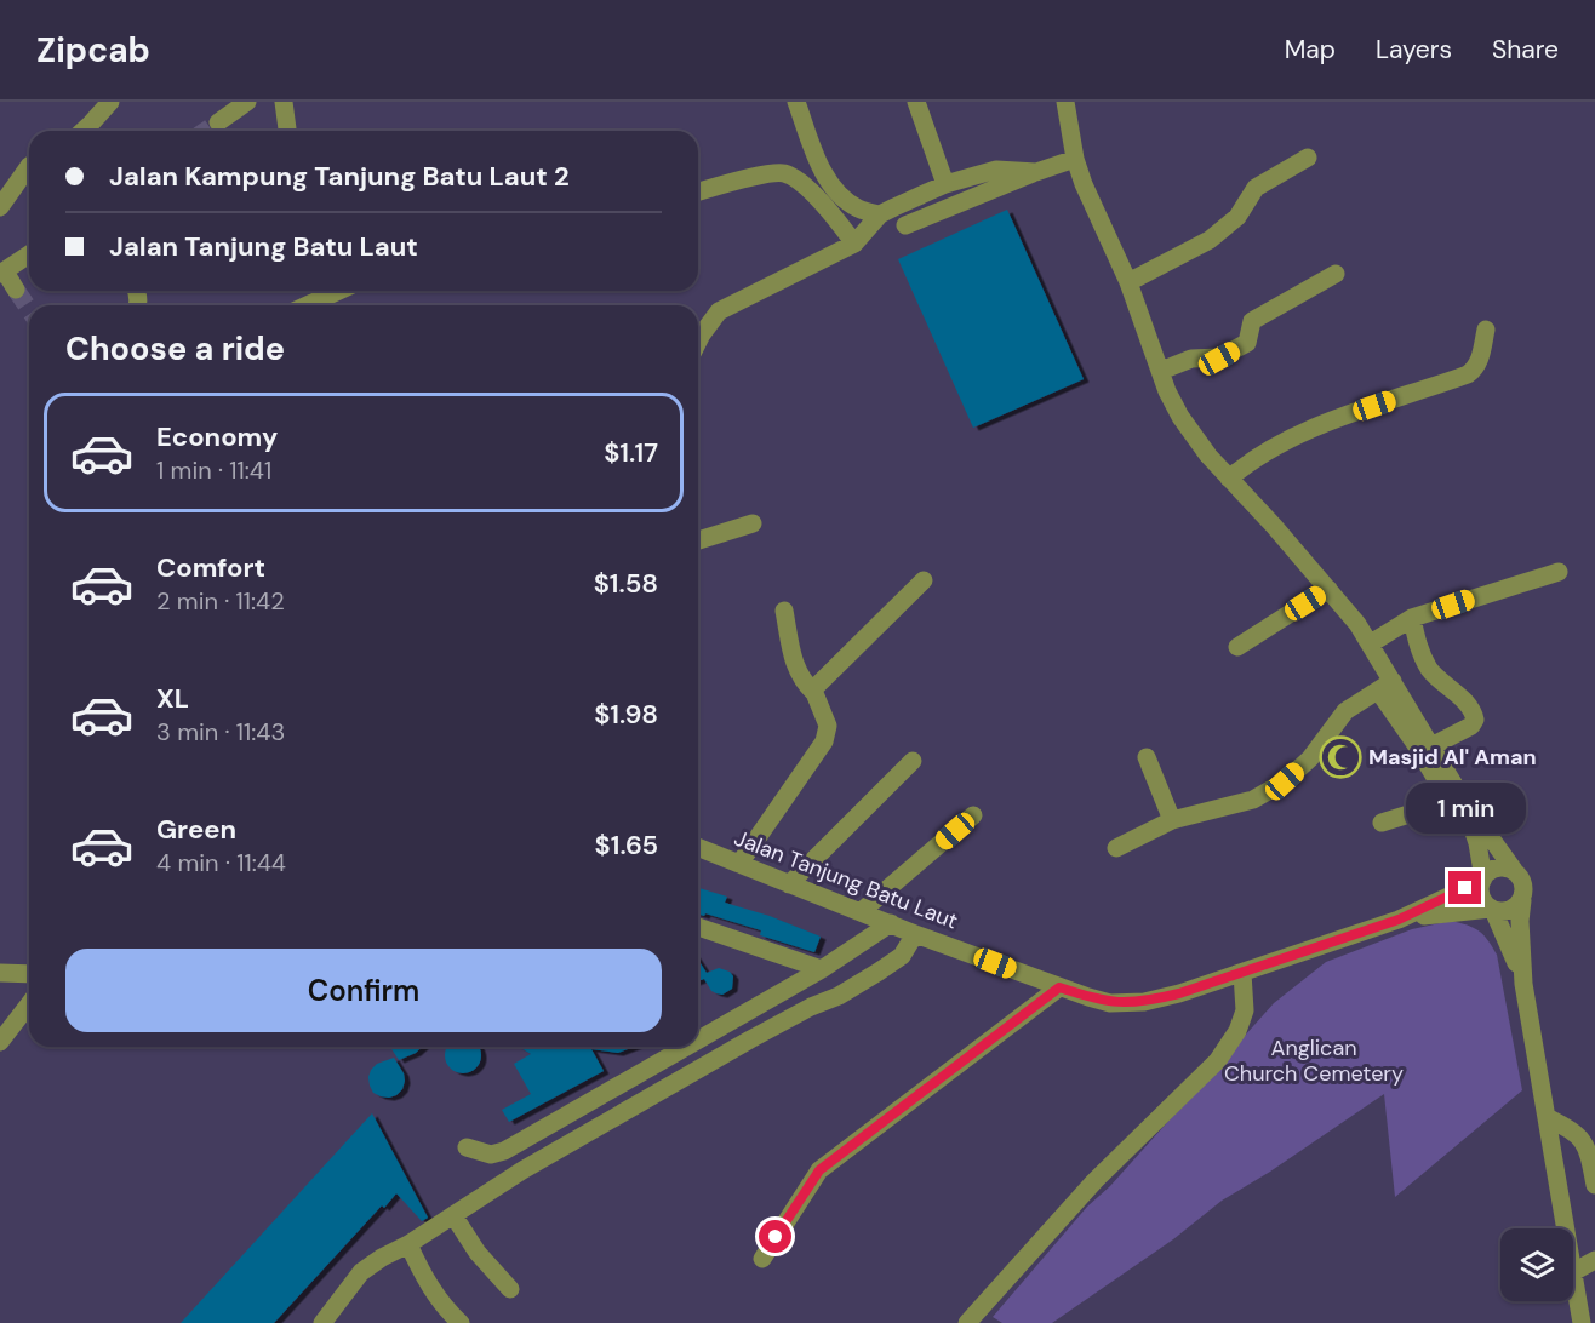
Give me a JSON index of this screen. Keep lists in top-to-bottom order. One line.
{"streets":{"street":["Jalan Tanjung Batu Laut"]},"parks":["Anglican Church Cemetery"],"places":{"mosque":["Masjid Al' Aman"]},"page":{"header":"Zipcab","nav":["Map","Layers","Share"],"banner":["Jalan Kampung Tanjung Batu Laut 2","Jalan Tanjung Batu Laut"],"heading":"Choose a ride","list":[{"name":"Economy","note":"1 min · 11:41","value":"$1.17"},{"name":"Comfort","note":"2 min · 11:42","value":"$1.58"},{"name":"XL","note":"3 min · 11:43","value":"$1.98"},{"name":"Green","note":"4 min · 11:44","value":"$1.65"}],"bubble":"1 min","buttons":"Confirm"}}
